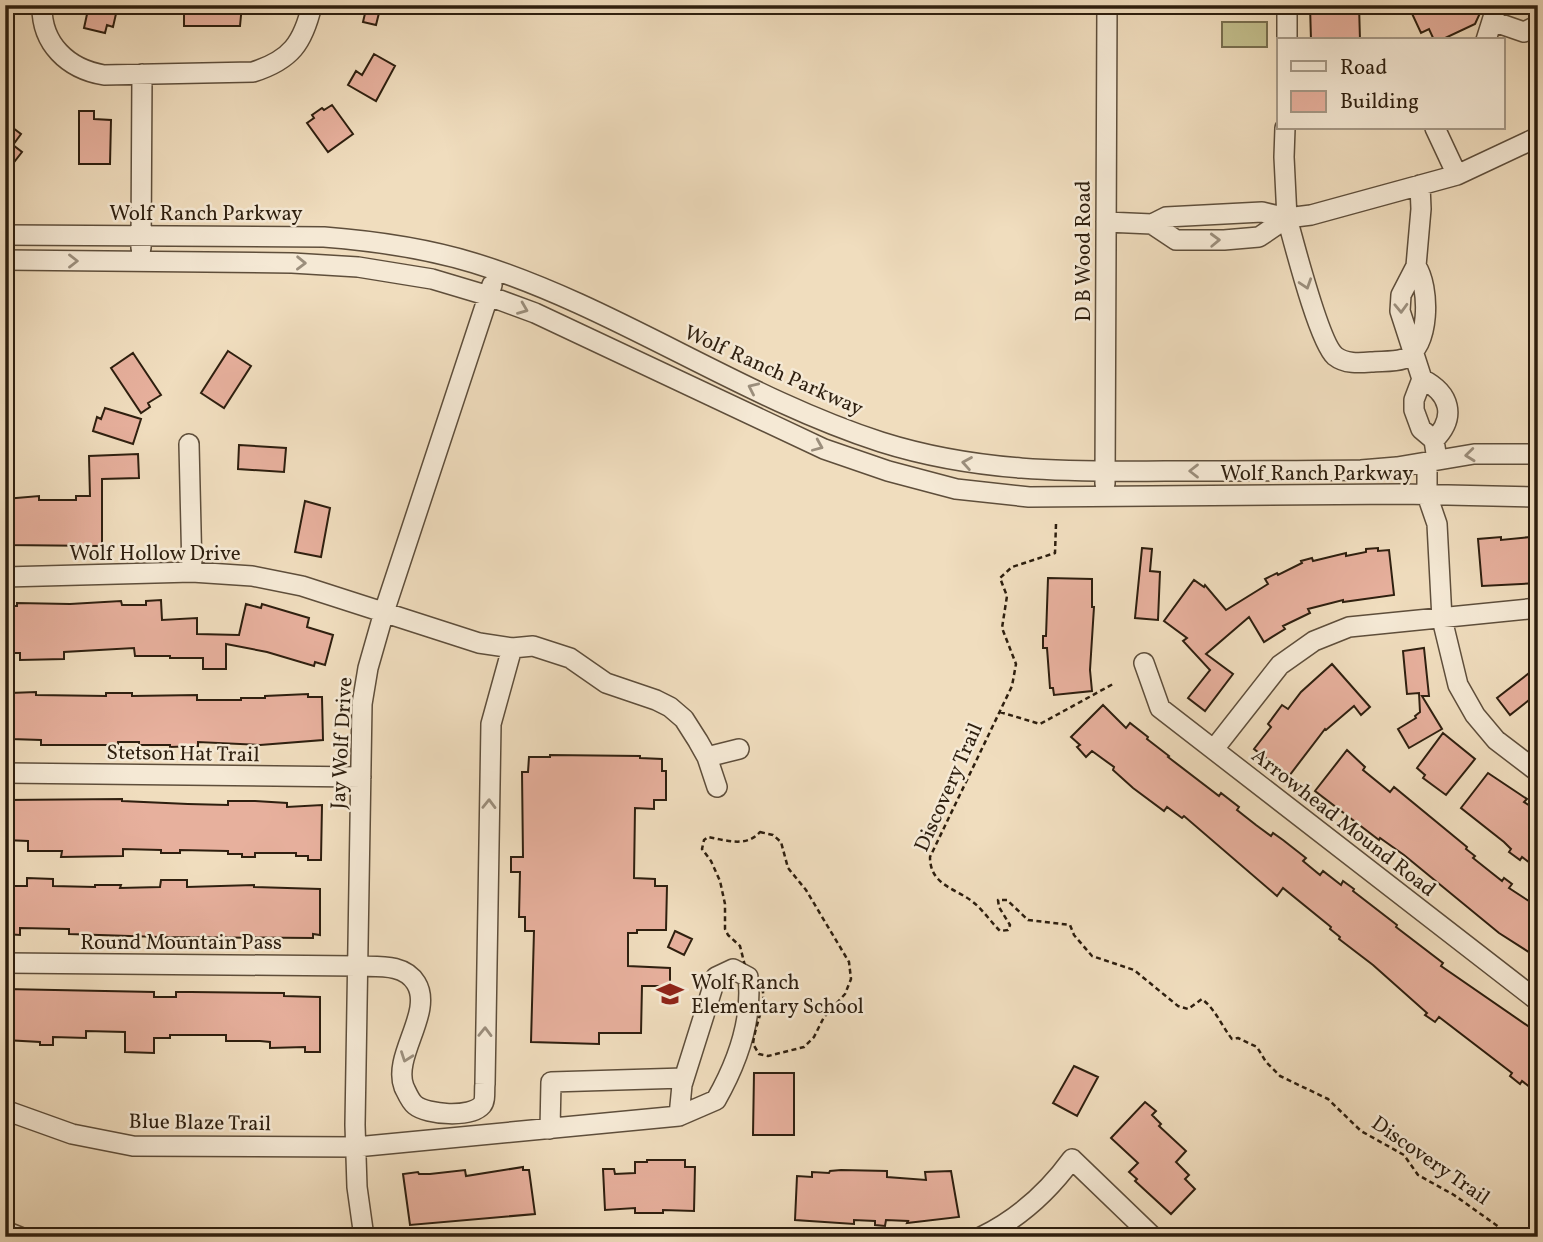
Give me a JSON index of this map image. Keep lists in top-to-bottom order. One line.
{"streets":{"street":["Wolf Ranch Parkway","D B Wood Road","Wolf Hollow Drive","Jay Wolf Drive","Stetson Hat Trail","Arrowhead Mound Road","Round Mountain Pass","Blue Blaze Trail"],"path":["Discovery Trail"]},"crossings":[["Wolf Ranch Parkway","D B Wood Road"],["Wolf Ranch Parkway","Jay Wolf Drive"],["Wolf Hollow Drive","Jay Wolf Drive"],["Wolf Hollow Drive","Round Mountain Pass"],["Jay Wolf Drive","Stetson Hat Trail"],["Jay Wolf Drive","Round Mountain Pass"],["Jay Wolf Drive","Blue Blaze Trail"]],"places":{"school or university":["Wolf Ranch Elementary School"]},"legend":["Road","Building"]}
